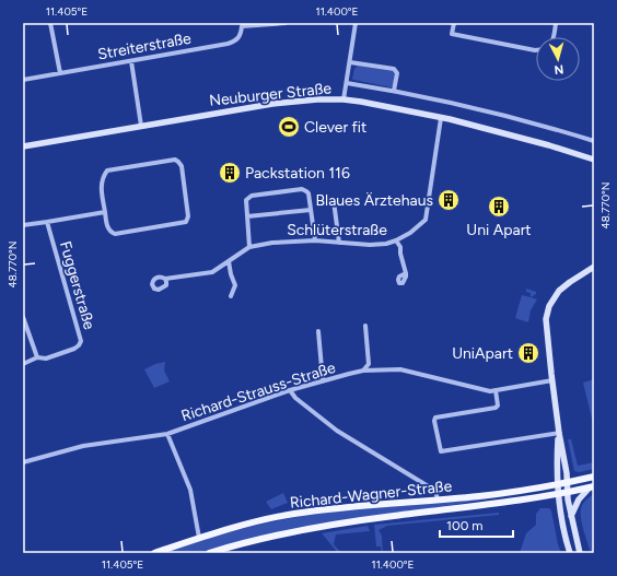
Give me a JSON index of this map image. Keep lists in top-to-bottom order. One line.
{"streets":{"main road":["Neuburger Straße","Richard-Wagner-Straße"],"street":["Streiterstraße","Schlüterstraße","Fuggerstraße","Richard-Strauss-Straße"]},"crossings":[["Neuburger Straße","Schlüterstraße"]],"places":{"sports":["Clever fit"],"building":["Packstation 116","Blaues Ärztehaus","Uni Apart","UniApart"]},"scale_bar":"100 m","north":"bottom","coordinates":["11.405°E","11.400°E","48.770°N"]}
